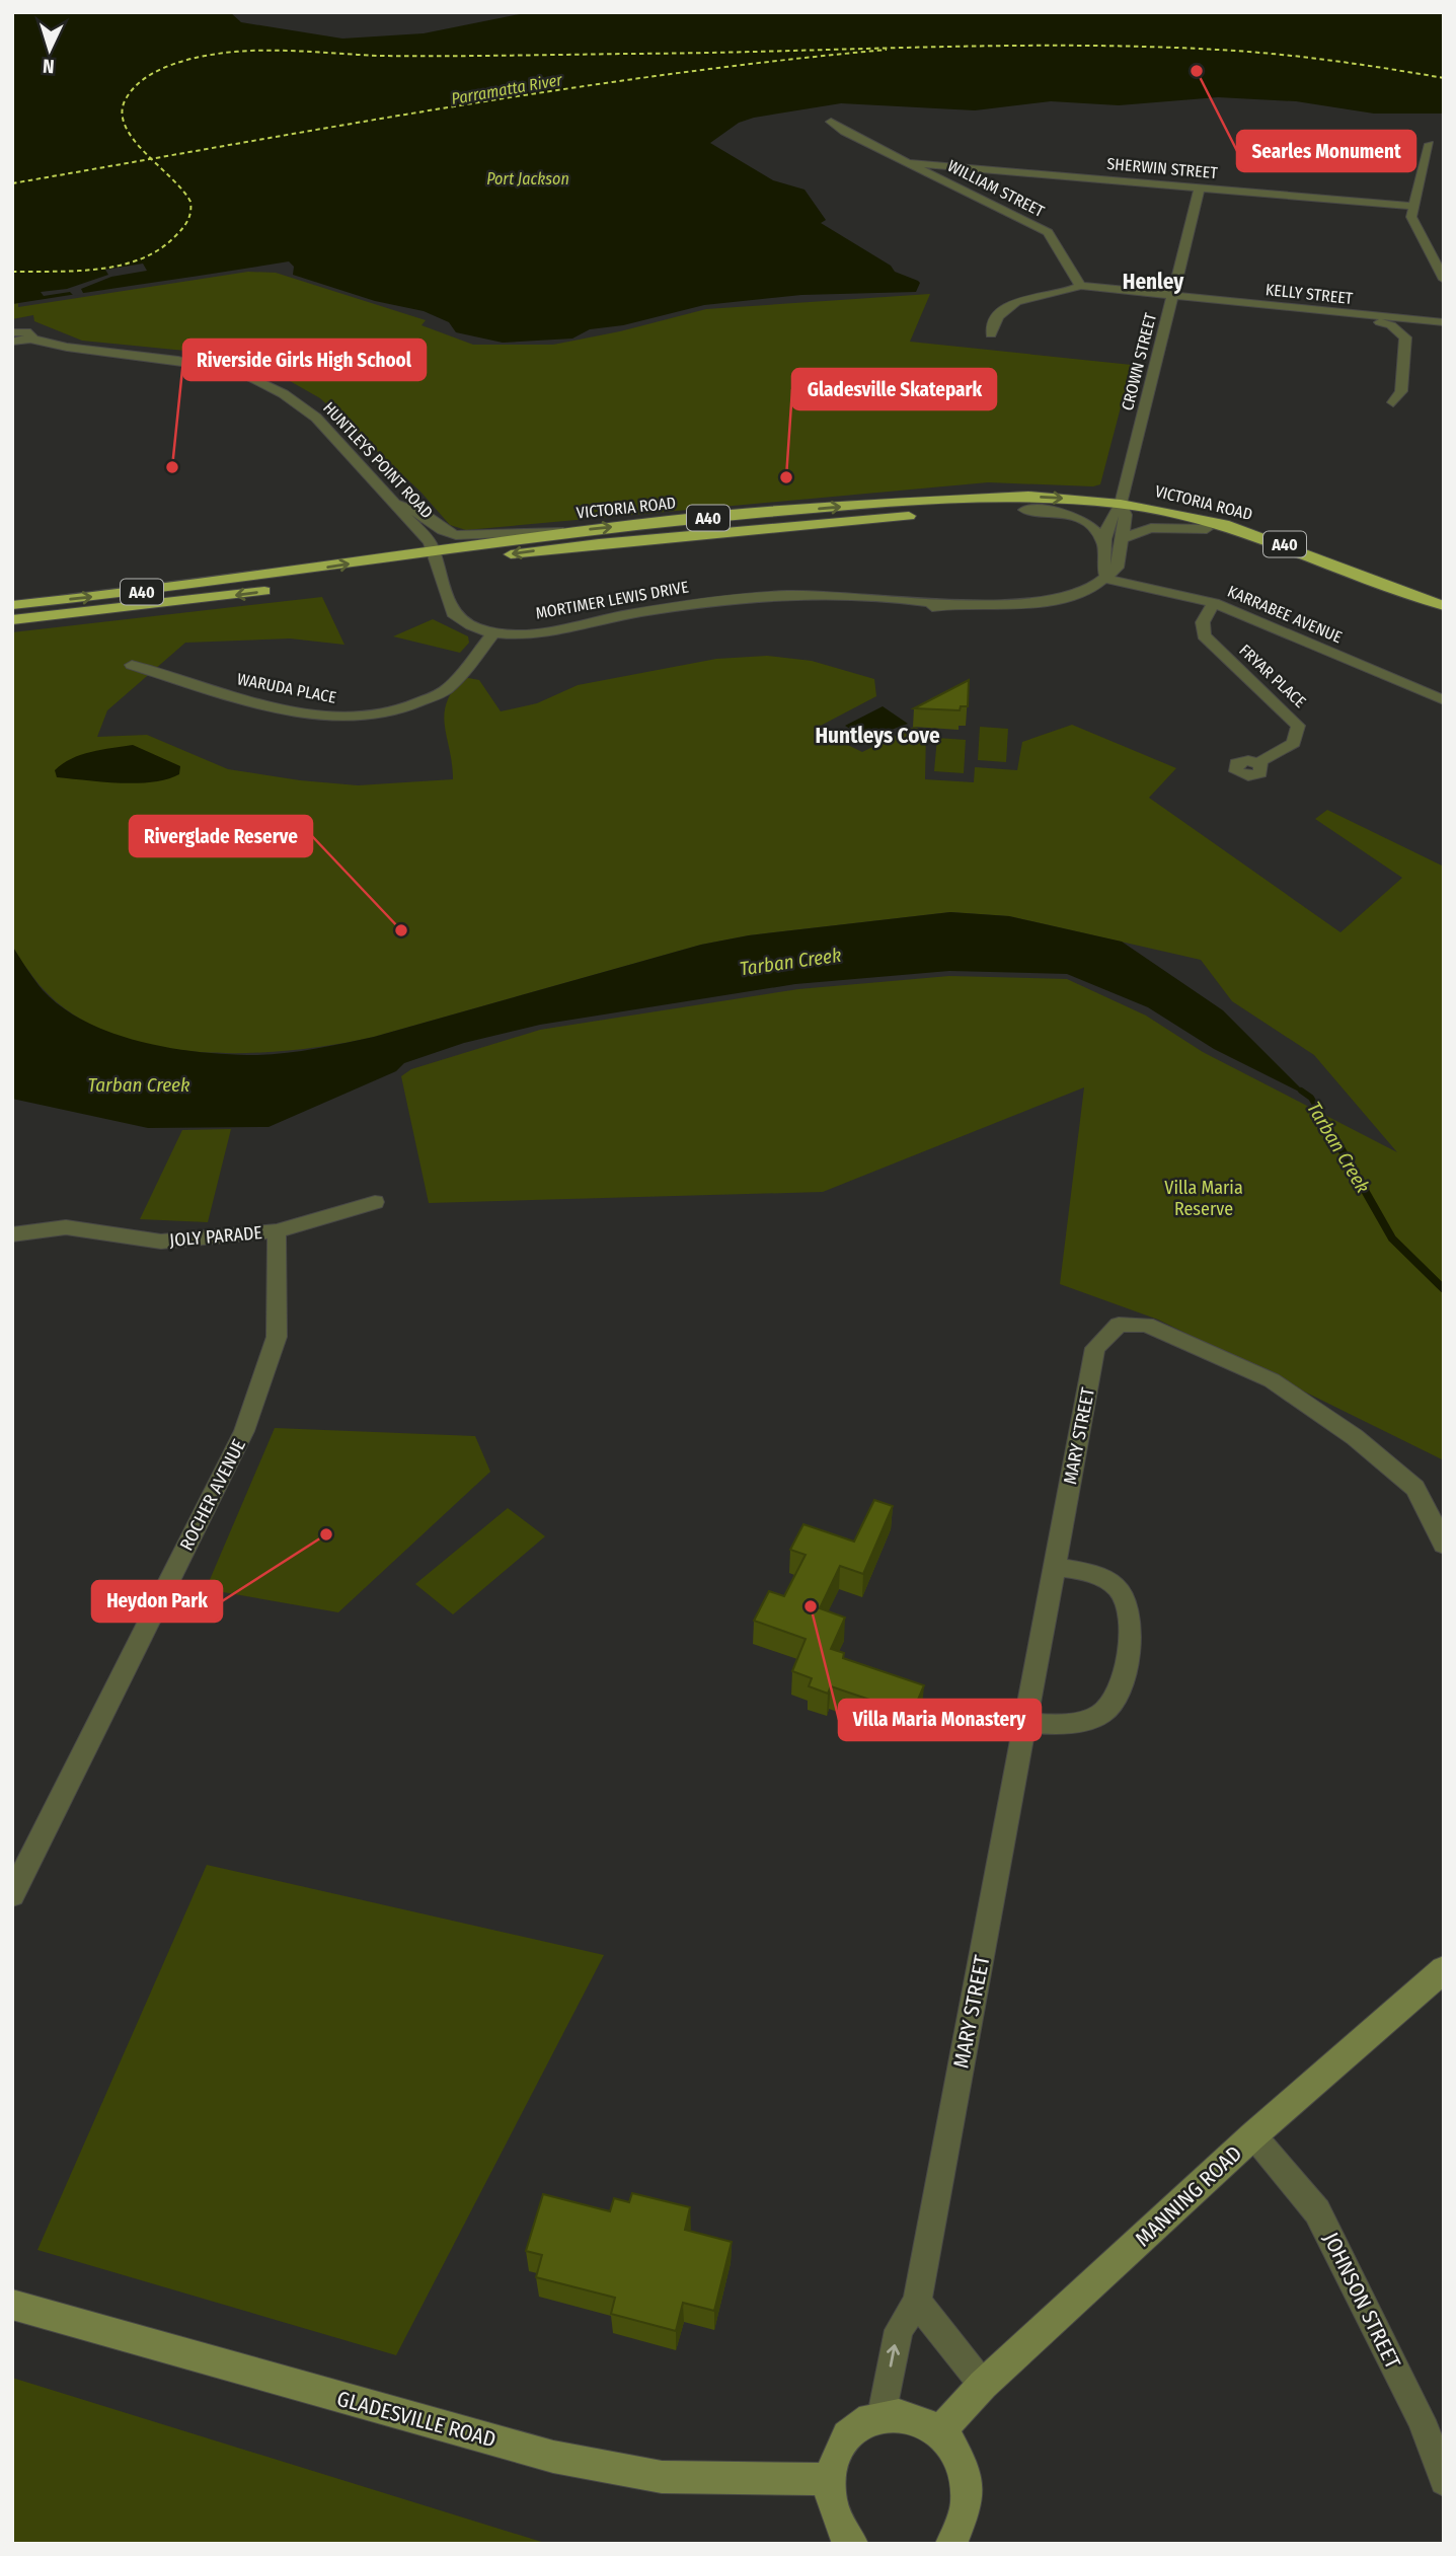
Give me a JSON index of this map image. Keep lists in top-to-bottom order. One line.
{"streets":{"highway":["VICTORIA ROAD","A40"],"street":["SHERWIN STREET","WILLIAM STREET","KELLY STREET","CROWN STREET","HUNTLEYS POINT ROAD","MORTIMER LEWIS DRIVE","KARRABEE AVENUE","FRYAR PLACE","WARUDA PLACE","JOLY PARADE","MARY STREET","ROCHER AVENUE","MANNING ROAD","JOHNSON STREET","GLADESVILLE ROAD"]},"crossings":[["SHERWIN STREET","WILLIAM STREET"],["SHERWIN STREET","CROWN STREET"],["KELLY STREET","CROWN STREET"],["CROWN STREET","VICTORIA ROAD"],["HUNTLEYS POINT ROAD","VICTORIA ROAD"],["HUNTLEYS POINT ROAD","MORTIMER LEWIS DRIVE"],["VICTORIA ROAD","MORTIMER LEWIS DRIVE"],["MORTIMER LEWIS DRIVE","KARRABEE AVENUE"],["MORTIMER LEWIS DRIVE","WARUDA PLACE"],["KARRABEE AVENUE","FRYAR PLACE"],["JOLY PARADE","ROCHER AVENUE"],["MANNING ROAD","JOHNSON STREET"]],"districts":["Henley","Huntleys Cove"],"water":["Parramatta River","Port Jackson","Tarban Creek"],"parks":["Villa Maria Reserve"],"places":["Searles Monument","Riverside Girls High School","Gladesville Skatepark","Riverglade Reserve","Heydon Park","Villa Maria Monastery"],"north":"bottom"}
